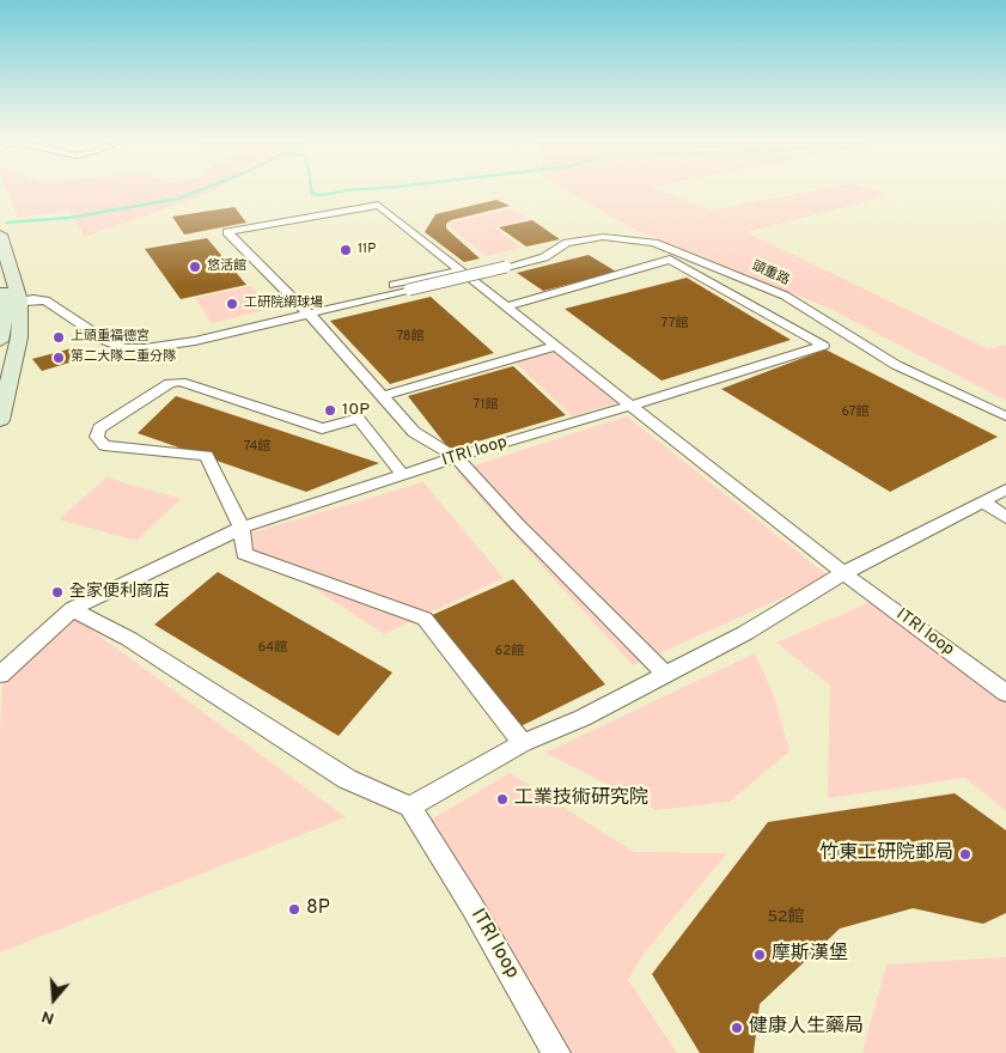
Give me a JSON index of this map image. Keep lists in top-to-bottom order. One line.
{"streets":{"street":["頭重路","ITRI loop"]},"places":["11P","悠活館","工研院網球場","上頭重福德宮","第二大隊二重分隊","10P","全家便利商店","工業技術研究院","竹東工研院郵局","8P","摩斯漢堡","健康人生藥局"],"house_numbers":["77館","78館","71館","67館","74館","64館","62館","52館"],"north":"bottom"}
